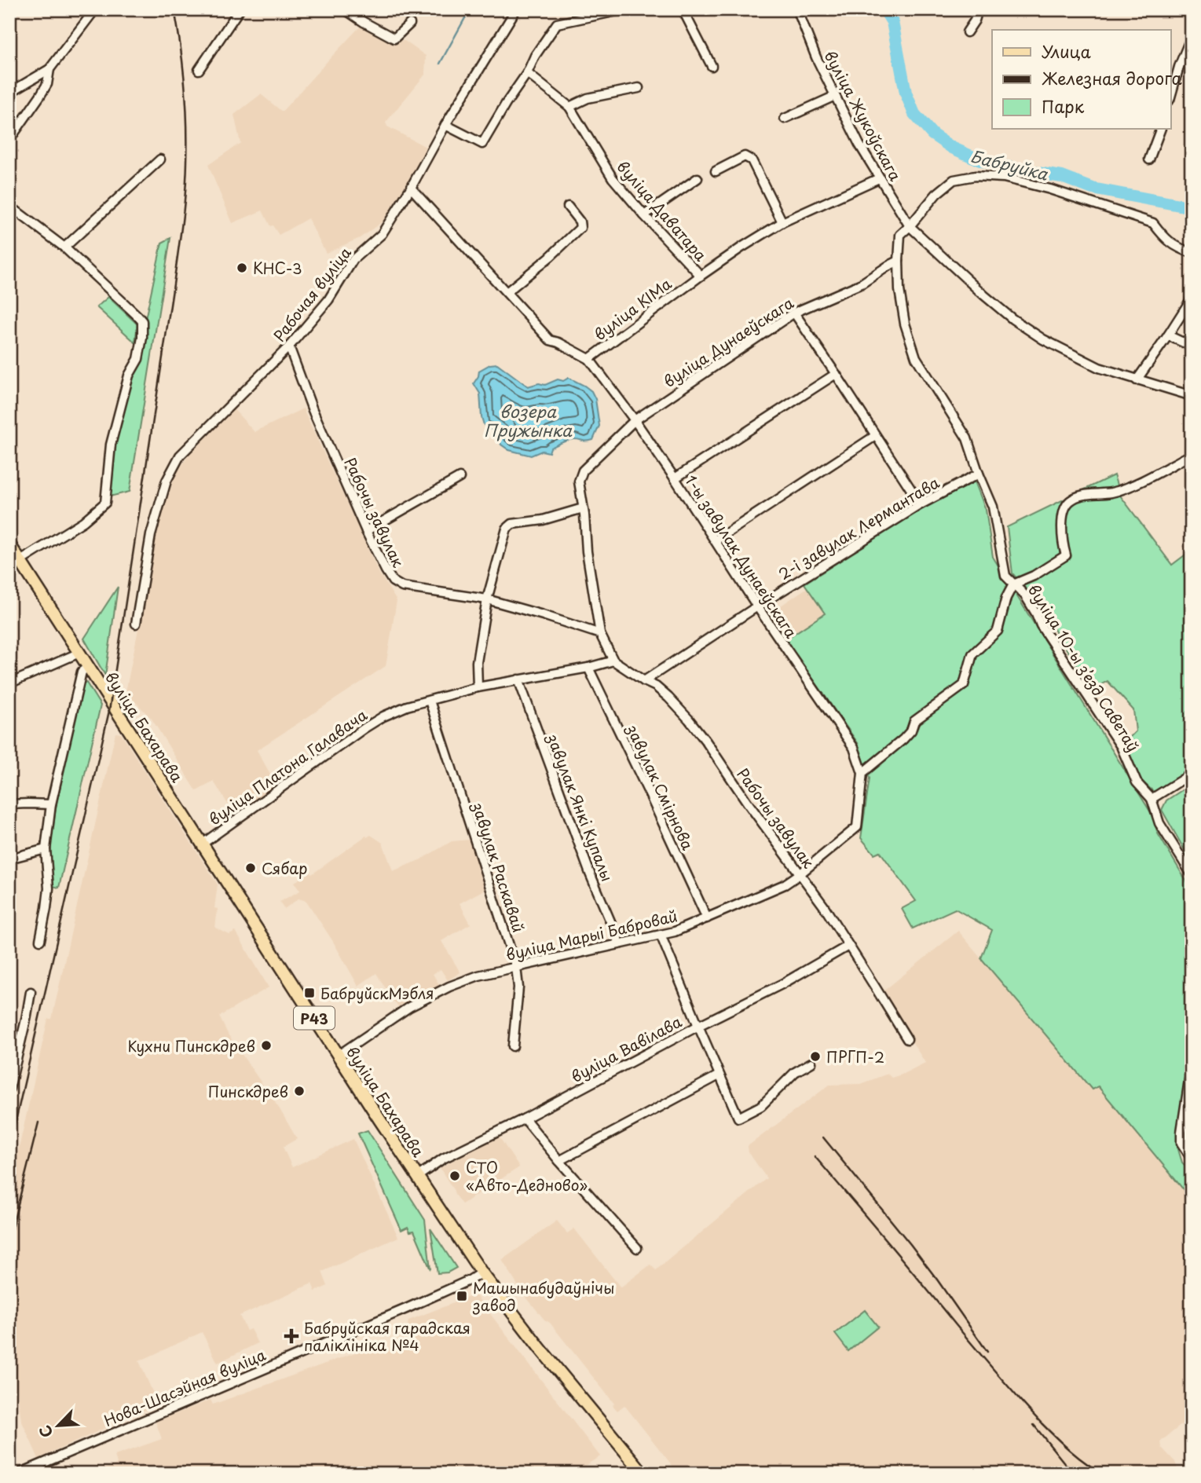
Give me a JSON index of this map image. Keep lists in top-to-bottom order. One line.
{"streets":{"main road":["вуліца Бахарава","Р43"],"street":["вуліца Жукоўскага","вуліца Даватара","Рабочая вуліца","вуліца КІМа","вуліца Дунаеўскага","Рабочы завулак","2-і завулак Лермантава","1-ы завулак Дунаеўскага","вуліца 10-ы зʼезд Саветаў","вуліца Платона Галавача","завулак Смірнова","завулак Янкі Купалы","завулак Раскавай","вуліца Марыі Бабровай","вуліца Вавілава","Нова-Шасэйная вуліца"]},"crossings":[["вуліца Жукоўскага","вуліца КІМа"],["вуліца Жукоўскага","вуліца 10-ы зʼезд Саветаў"],["вуліца Даватара","вуліца КІМа"],["Рабочая вуліца","вуліца КІМа"],["Рабочая вуліца","Рабочы завулак"],["вуліца КІМа","1-ы завулак Дунаеўскага"],["вуліца Дунаеўскага","Рабочы завулак"],["вуліца Дунаеўскага","1-ы завулак Дунаеўскага"],["вуліца Дунаеўскага","вуліца 10-ы зʼезд Саветаў"],["Рабочы завулак","2-і завулак Лермантава"],["Рабочы завулак","1-ы завулак Дунаеўскага"],["Рабочы завулак","вуліца Платона Галавача"],["Рабочы завулак","вуліца Марыі Бабровай"],["Рабочы завулак","вуліца Вавілава"],["2-і завулак Лермантава","1-ы завулак Дунаеўскага"],["2-і завулак Лермантава","вуліца 10-ы зʼезд Саветаў"],["1-ы завулак Дунаеўскага","вуліца Марыі Бабровай"],["вуліца Бахарава","вуліца Платона Галавача"],["вуліца Бахарава","вуліца Марыі Бабровай"],["вуліца Бахарава","вуліца Вавілава"],["вуліца Бахарава","Нова-Шасэйная вуліца"],["вуліца Платона Галавача","завулак Смірнова"],["вуліца Платона Галавача","завулак Янкі Купалы"],["вуліца Платона Галавача","завулак Раскавай"],["завулак Смірнова","вуліца Марыі Бабровай"],["завулак Янкі Купалы","вуліца Марыі Бабровай"],["завулак Раскавай","вуліца Марыі Бабровай"]],"water":["Бабруйка","возера Пружынка"],"places":{"other":["КНС-3","Сябар","Кухни Пинскдрев","ПРГП-2","Пинскдрев","СТО «Авто-Дедново»"],"transit":["БабруйскМэбля","Машынабудаўнічы завод"],"health":["Бабруйская гарадская паліклініка №4"]},"legend":["Улица","Железная дорога","Парк"],"north":"bottom left"}
